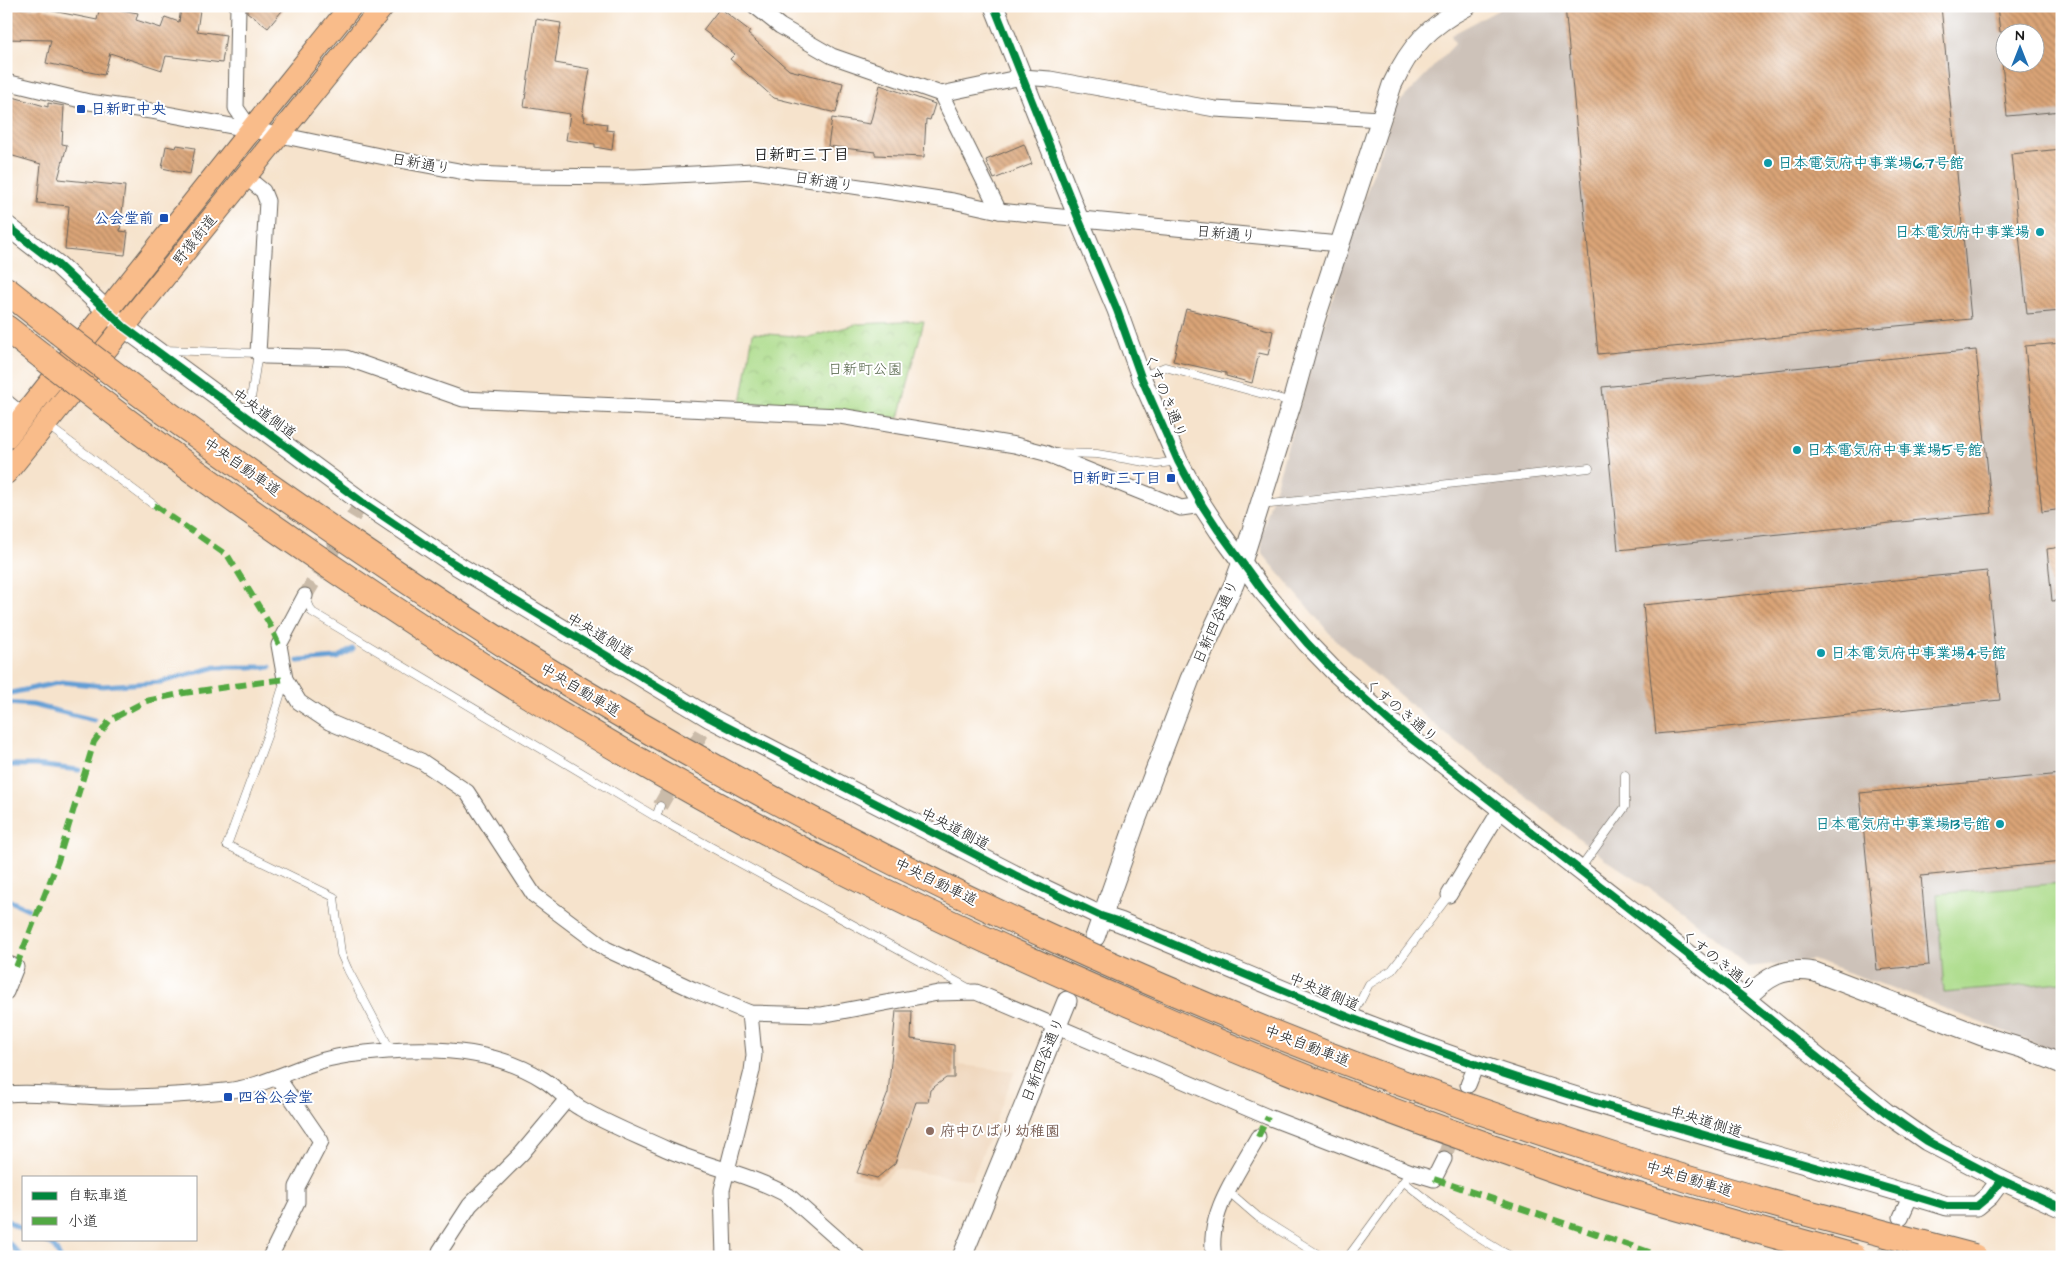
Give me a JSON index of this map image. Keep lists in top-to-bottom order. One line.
{"streets":{"highway":["中央自動車道"],"main road":["野猿街道"],"street":["日新通り","くすのき通り","中央道側道","日新四谷通り"]},"crossings":[["日新通り","野猿街道"],["日新通り","くすのき通り"],["日新通り","日新四谷通り"],["野猿街道","中央道側道"],["くすのき通り","中央道側道"],["くすのき通り","日新四谷通り"],["中央道側道","日新四谷通り"]],"districts":["日新町三丁目"],"parks":["日新町公園"],"places":{"transit":["日新町中央","公会堂前","日新町三丁目","四谷公会堂"],"other":["日本電気府中事業場6,7号館","日本電気府中事業場","日本電気府中事業場5号館","日本電気府中事業場4号館","日本電気府中事業場13号館","府中ひばり幼稚園"]},"legend":["自転車道","小道"],"north":"top"}
